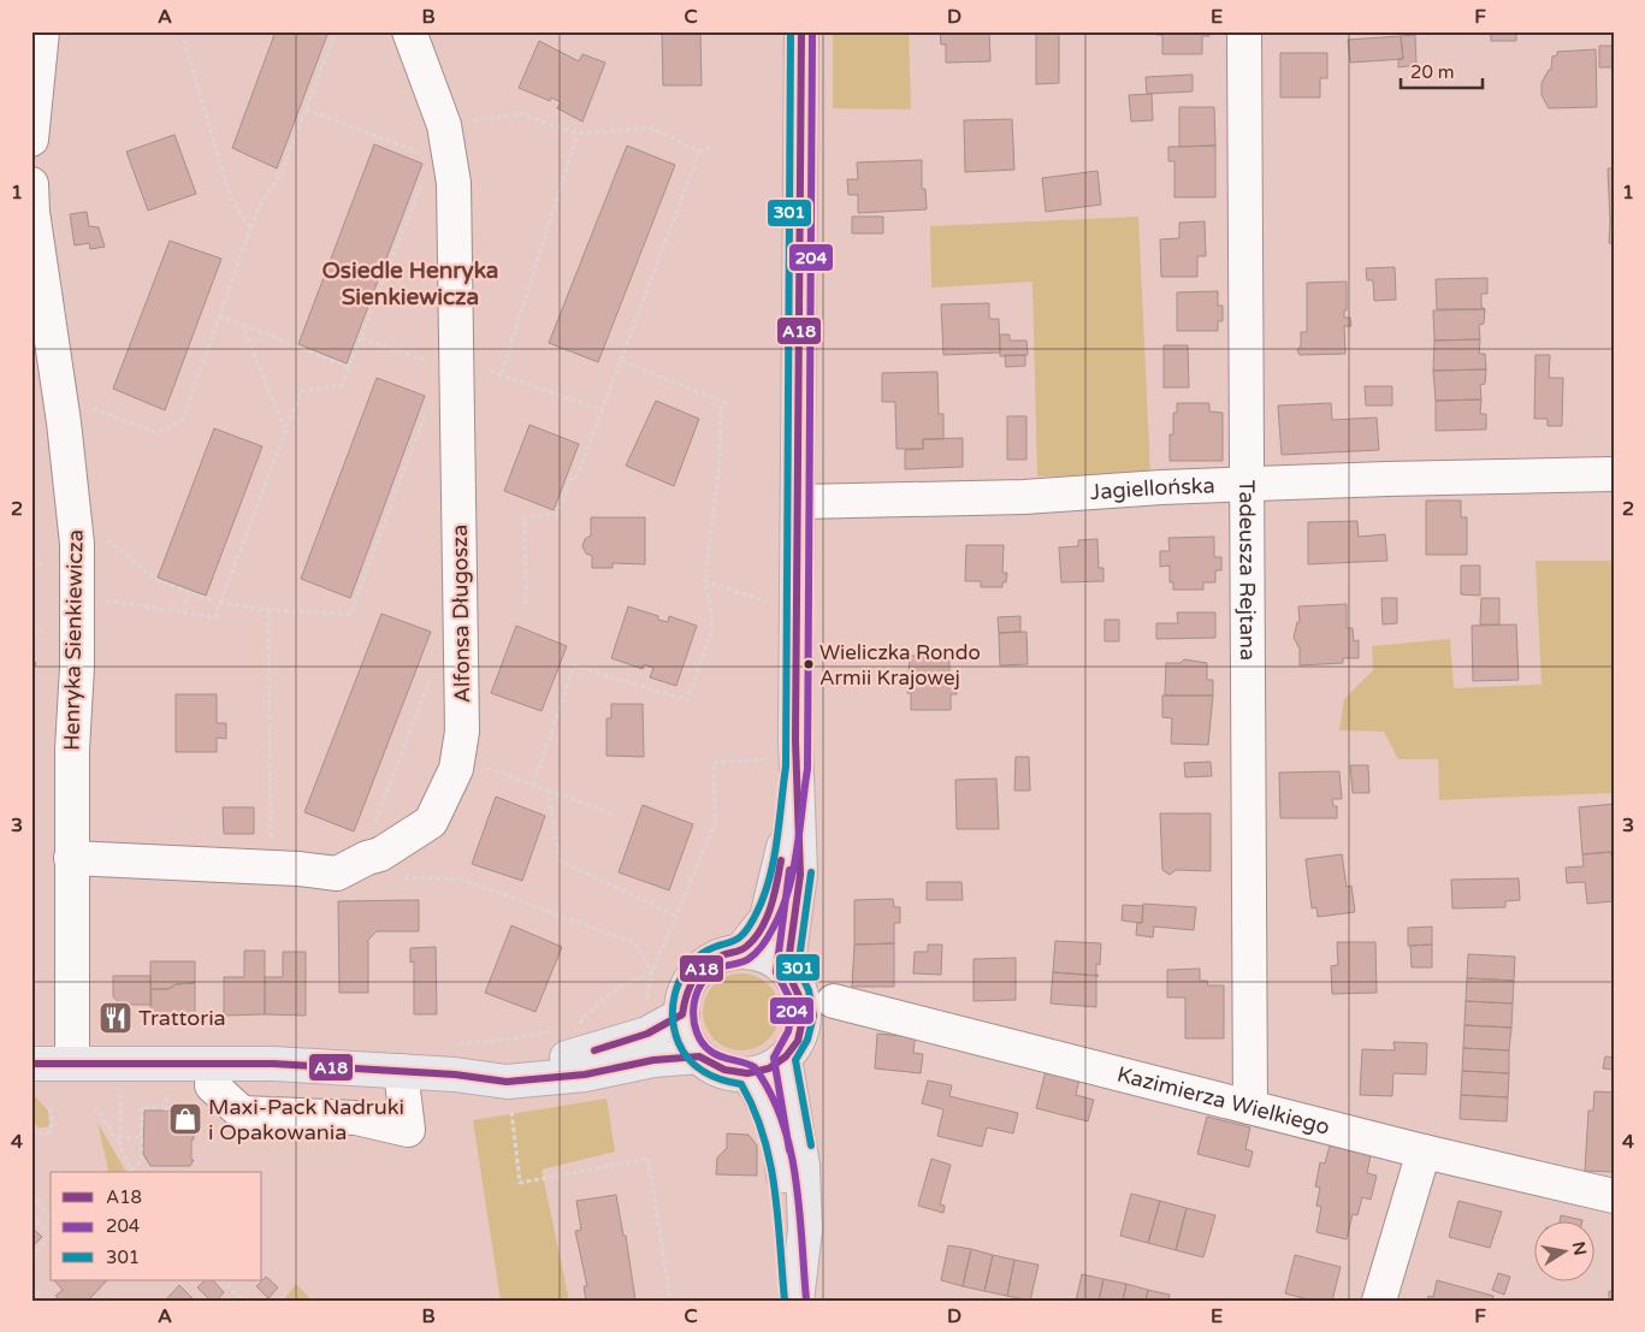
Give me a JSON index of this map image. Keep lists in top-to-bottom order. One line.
{"streets":{"street":["Jagiellońska","Tadeusza Rejtana","Alfonsa Długosza","Henryka Sienkiewicza","Kazimierza Wielkiego"]},"crossings":[["Jagiellońska","Tadeusza Rejtana"],["Tadeusza Rejtana","Kazimierza Wielkiego"],["Alfonsa Długosza","Henryka Sienkiewicza"]],"districts":["Osiedle Henryka Sienkiewicza"],"places":{"other":["Wieliczka Rondo Armii Krajowej"],"restaurant":["Trattoria"],"shop":["Maxi-Pack Nadruki i Opakowania"]},"lines":["transit line A18","transit line 204","transit line 301"],"legend":["A18","204","301"],"scale_bar":"20 m","north":"right","grid":{"columns":["A","B","C","D","E","F"],"rows":["1","2","3","4"]}}
